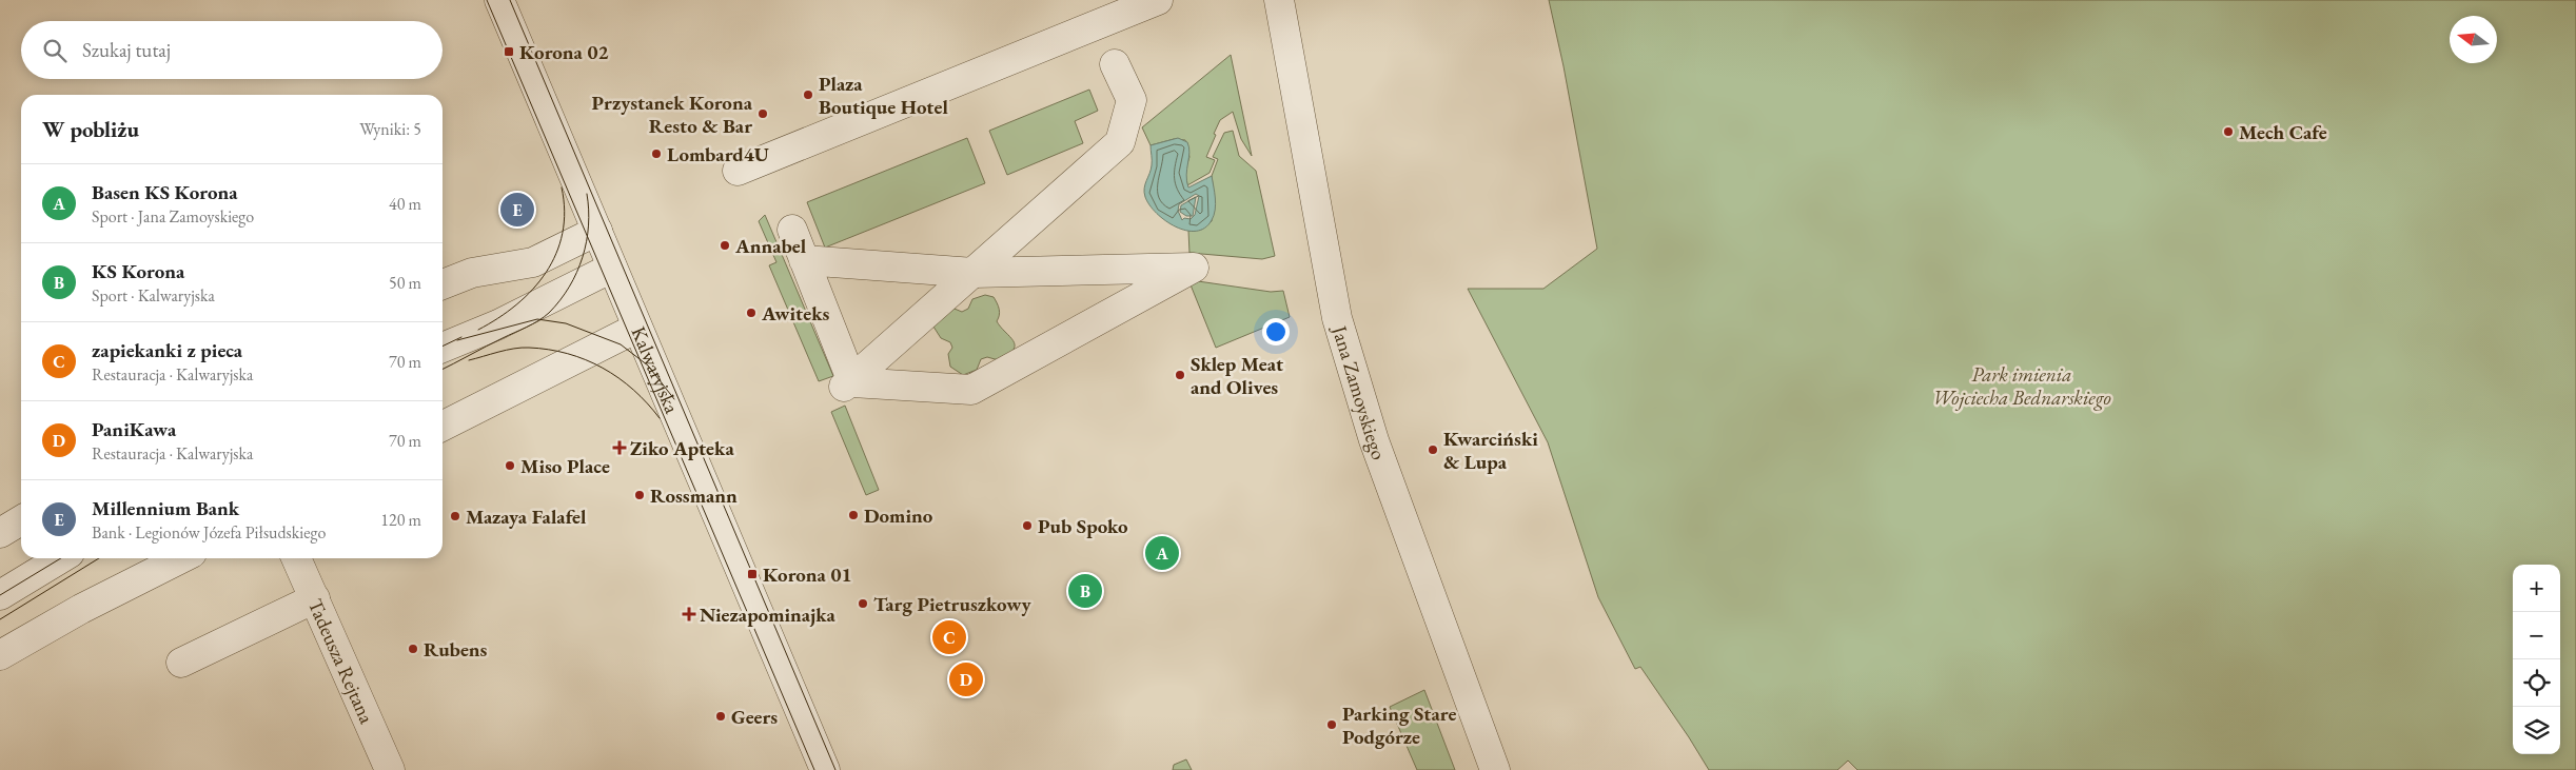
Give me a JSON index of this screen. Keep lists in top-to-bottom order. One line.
{"streets":{"street":["Kalwaryjska","Jana Zamoyskiego","Tadeusza Rejtana"]},"parks":["Park imienia Wojciecha Bednarskiego"],"places":{"transit":["Korona 02","Korona 01"],"other":["Plaza Boutique Hotel","Przystanek Korona Resto & Bar","Mech Cafe","Lombard4U","Annabel","Awiteks","Sklep Meat and Olives","Kwarciński & Lupa","Miso Place","Rossmann","Domino","Mazaya Falafel","Pub Spoko","Targ Pietruszkowy","Rubens","Geers","Parking Stare Podgórze"],"health":["Ziko Apteka","Niezapominajka"]},"north":"left","page":{"search":"Szukaj tutaj","heading":["W pobliżu","Wyniki: 5"],"list":[{"mark":"A","name":"Basen KS Korona","note":"Sport · Jana Zamoyskiego","value":"40 m"},{"mark":"B","name":"KS Korona","note":"Sport · Kalwaryjska","value":"50 m"},{"mark":"C","name":"zapiekanki z pieca","note":"Restauracja · Kalwaryjska","value":"70 m"},{"mark":"D","name":"PaniKawa","note":"Restauracja · Kalwaryjska","value":"70 m"},{"mark":"E","name":"Millennium Bank","note":"Bank · Legionów Józefa Piłsudskiego","value":"120 m"}],"pins":["E","A","B","C","D"],"map_buttons":["+","−"]}}
